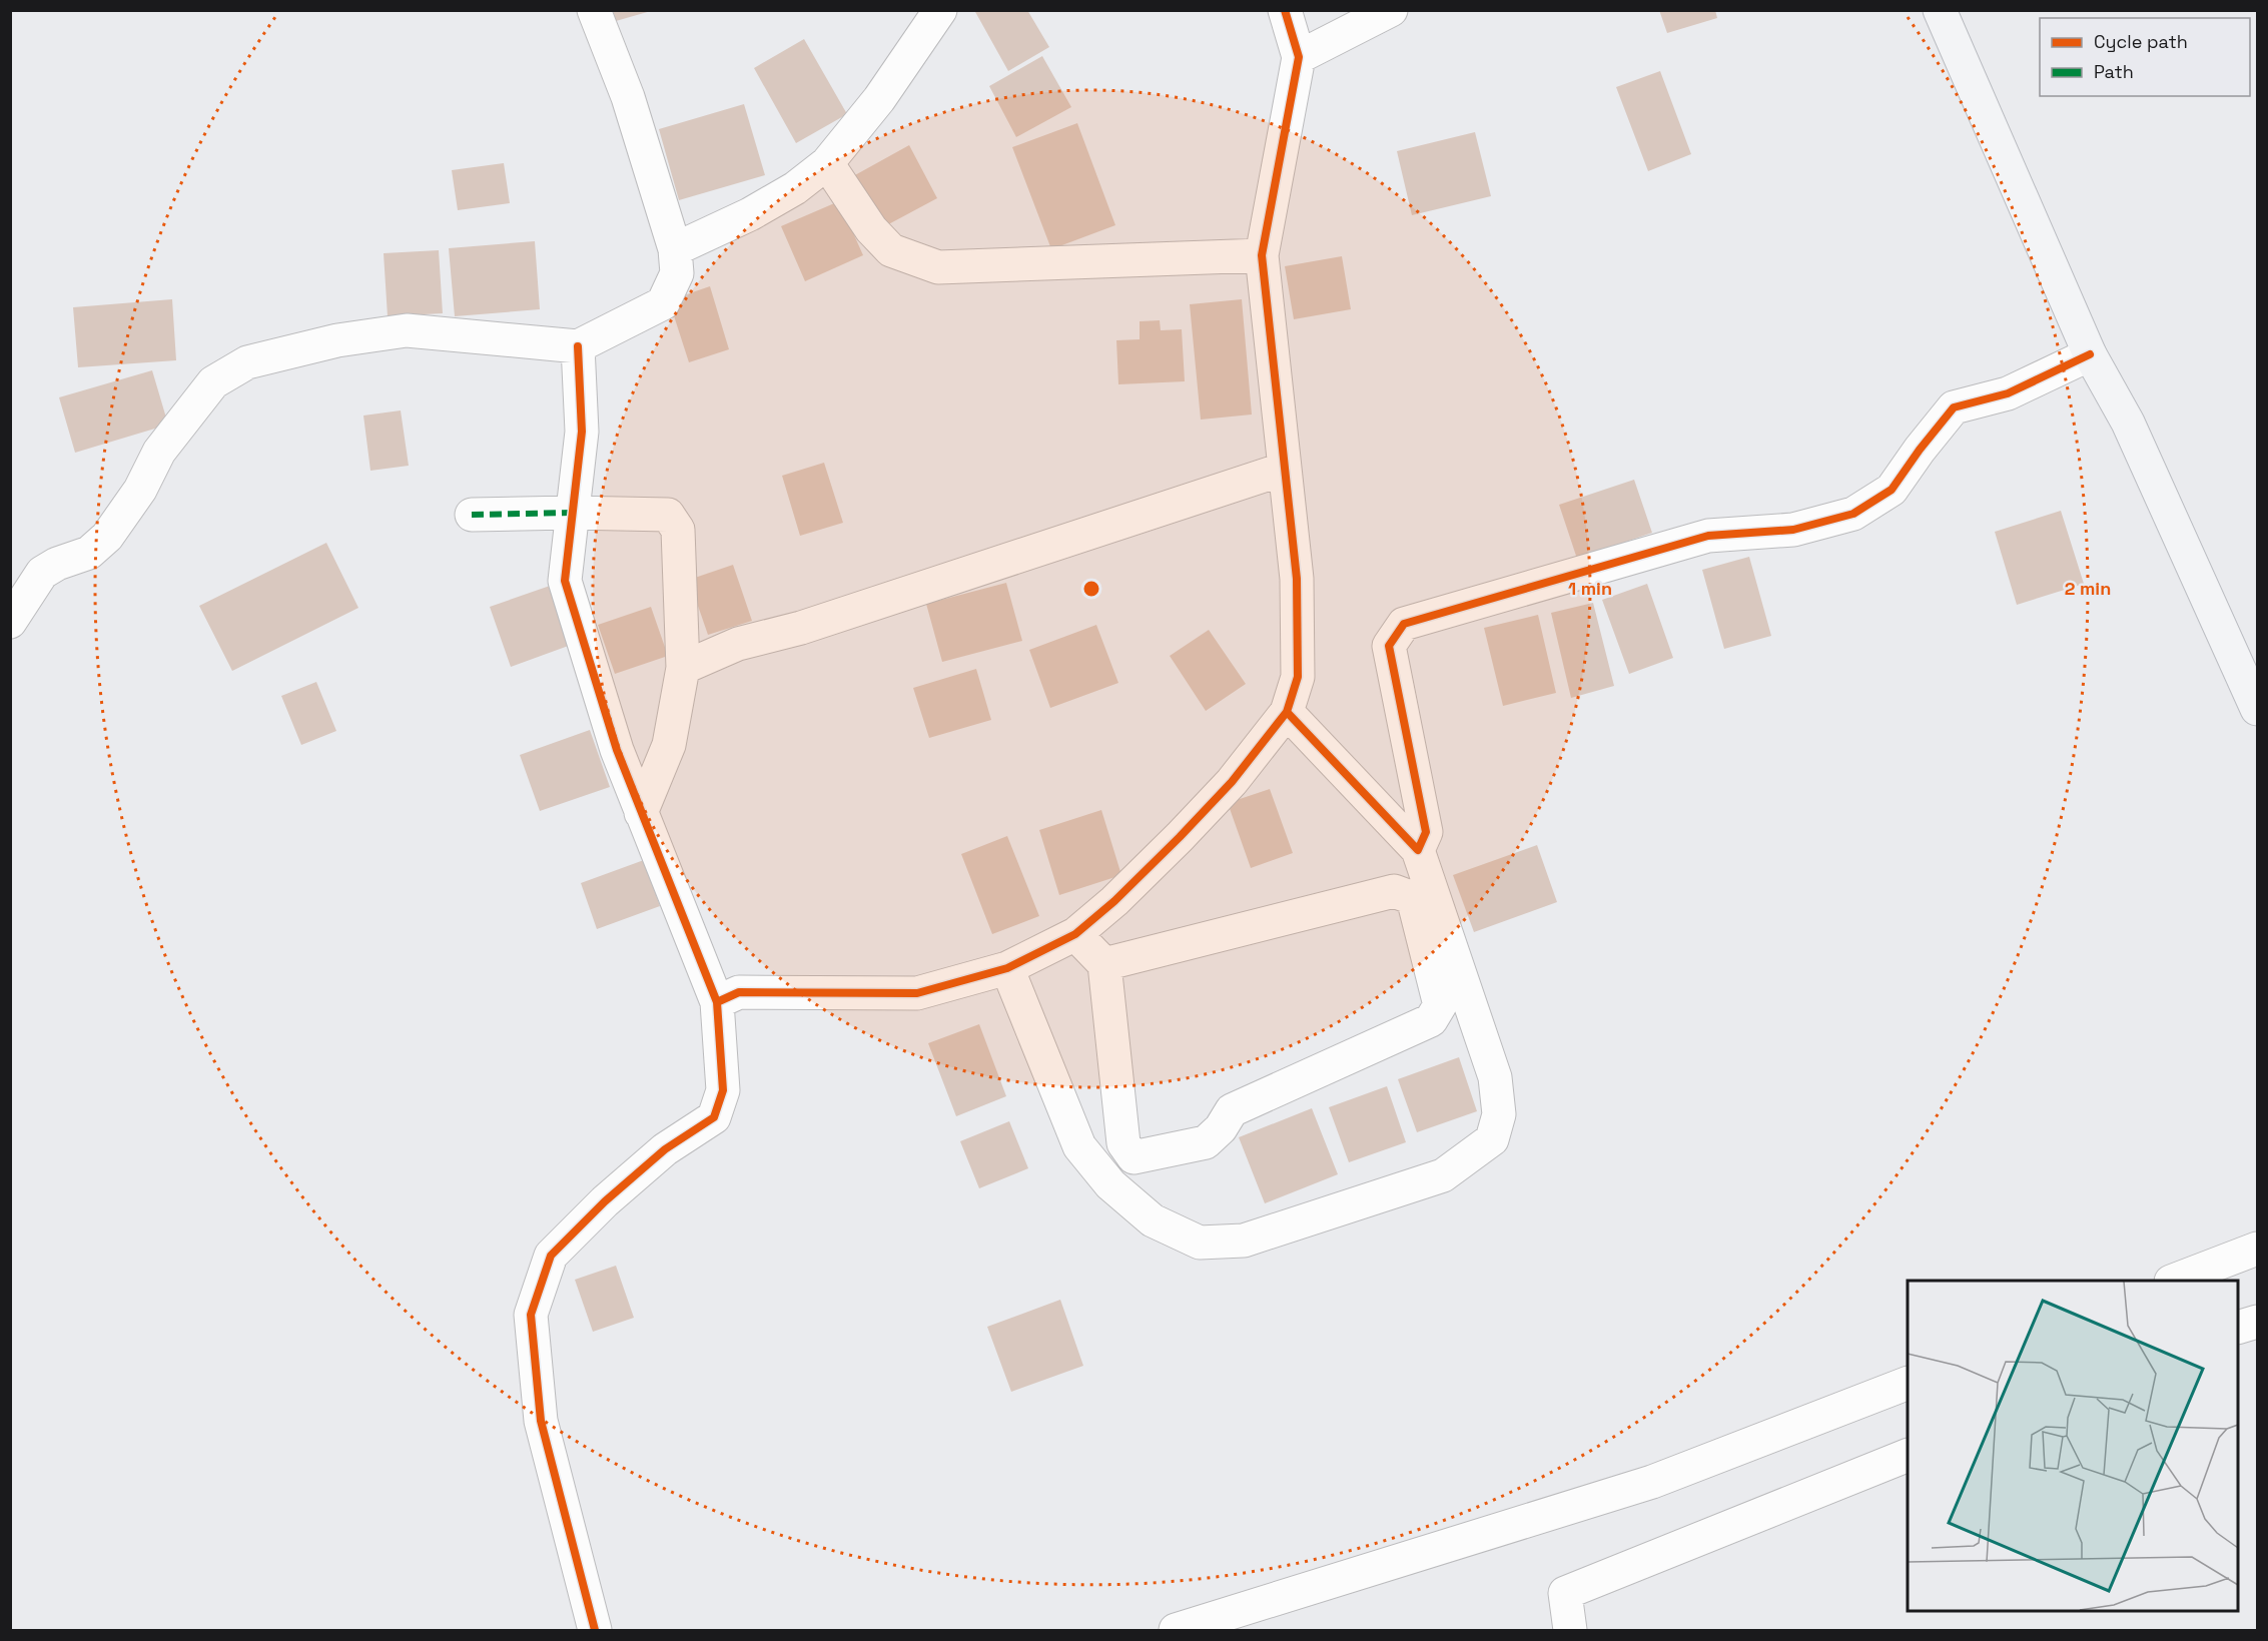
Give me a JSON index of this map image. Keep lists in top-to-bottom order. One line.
{"legend":["Cycle path","Path"],"rings":["1 min","2 min"]}
